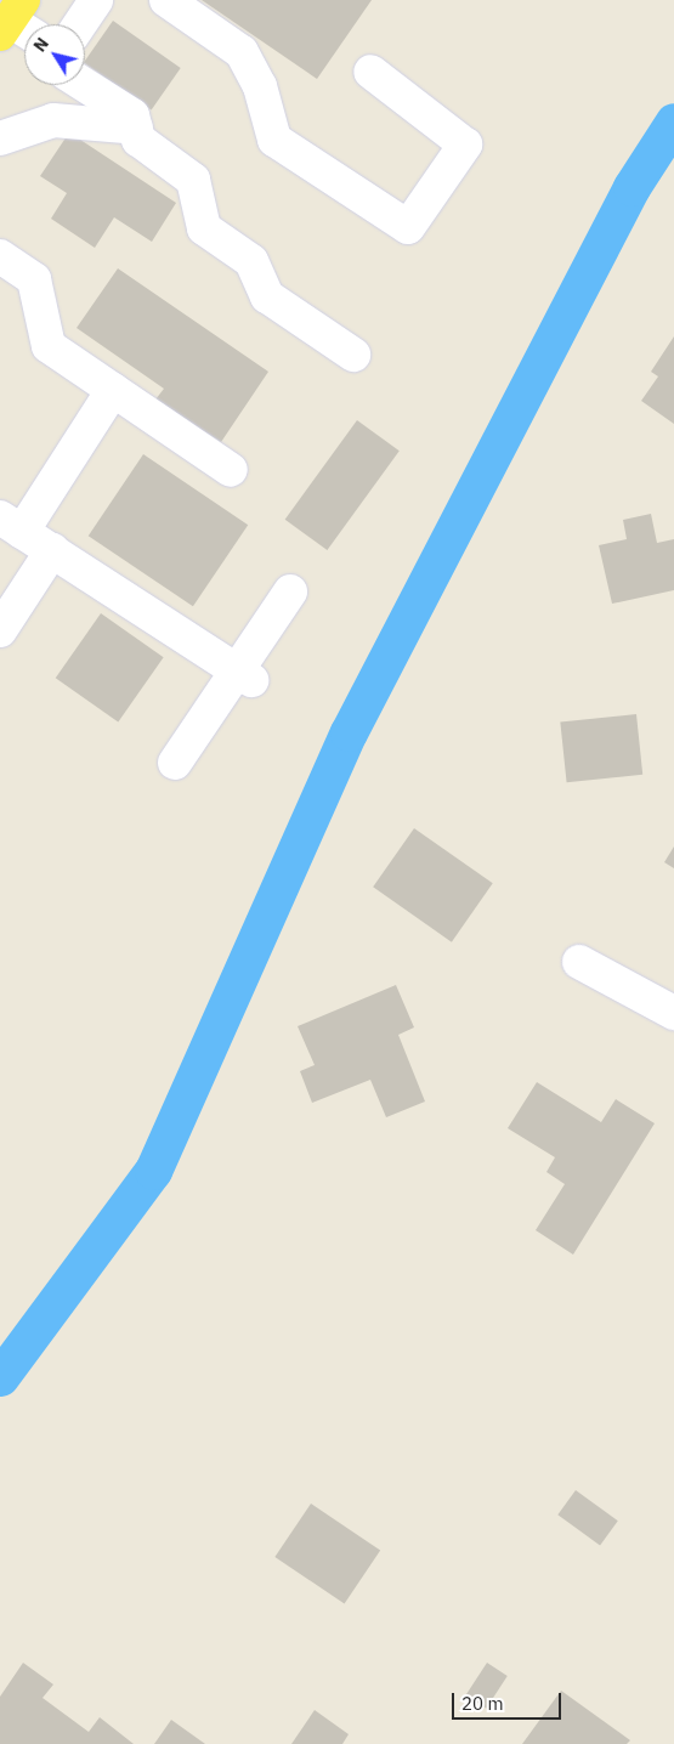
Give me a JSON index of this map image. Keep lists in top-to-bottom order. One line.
{"scale_bar":"20 m","north":"top left"}
